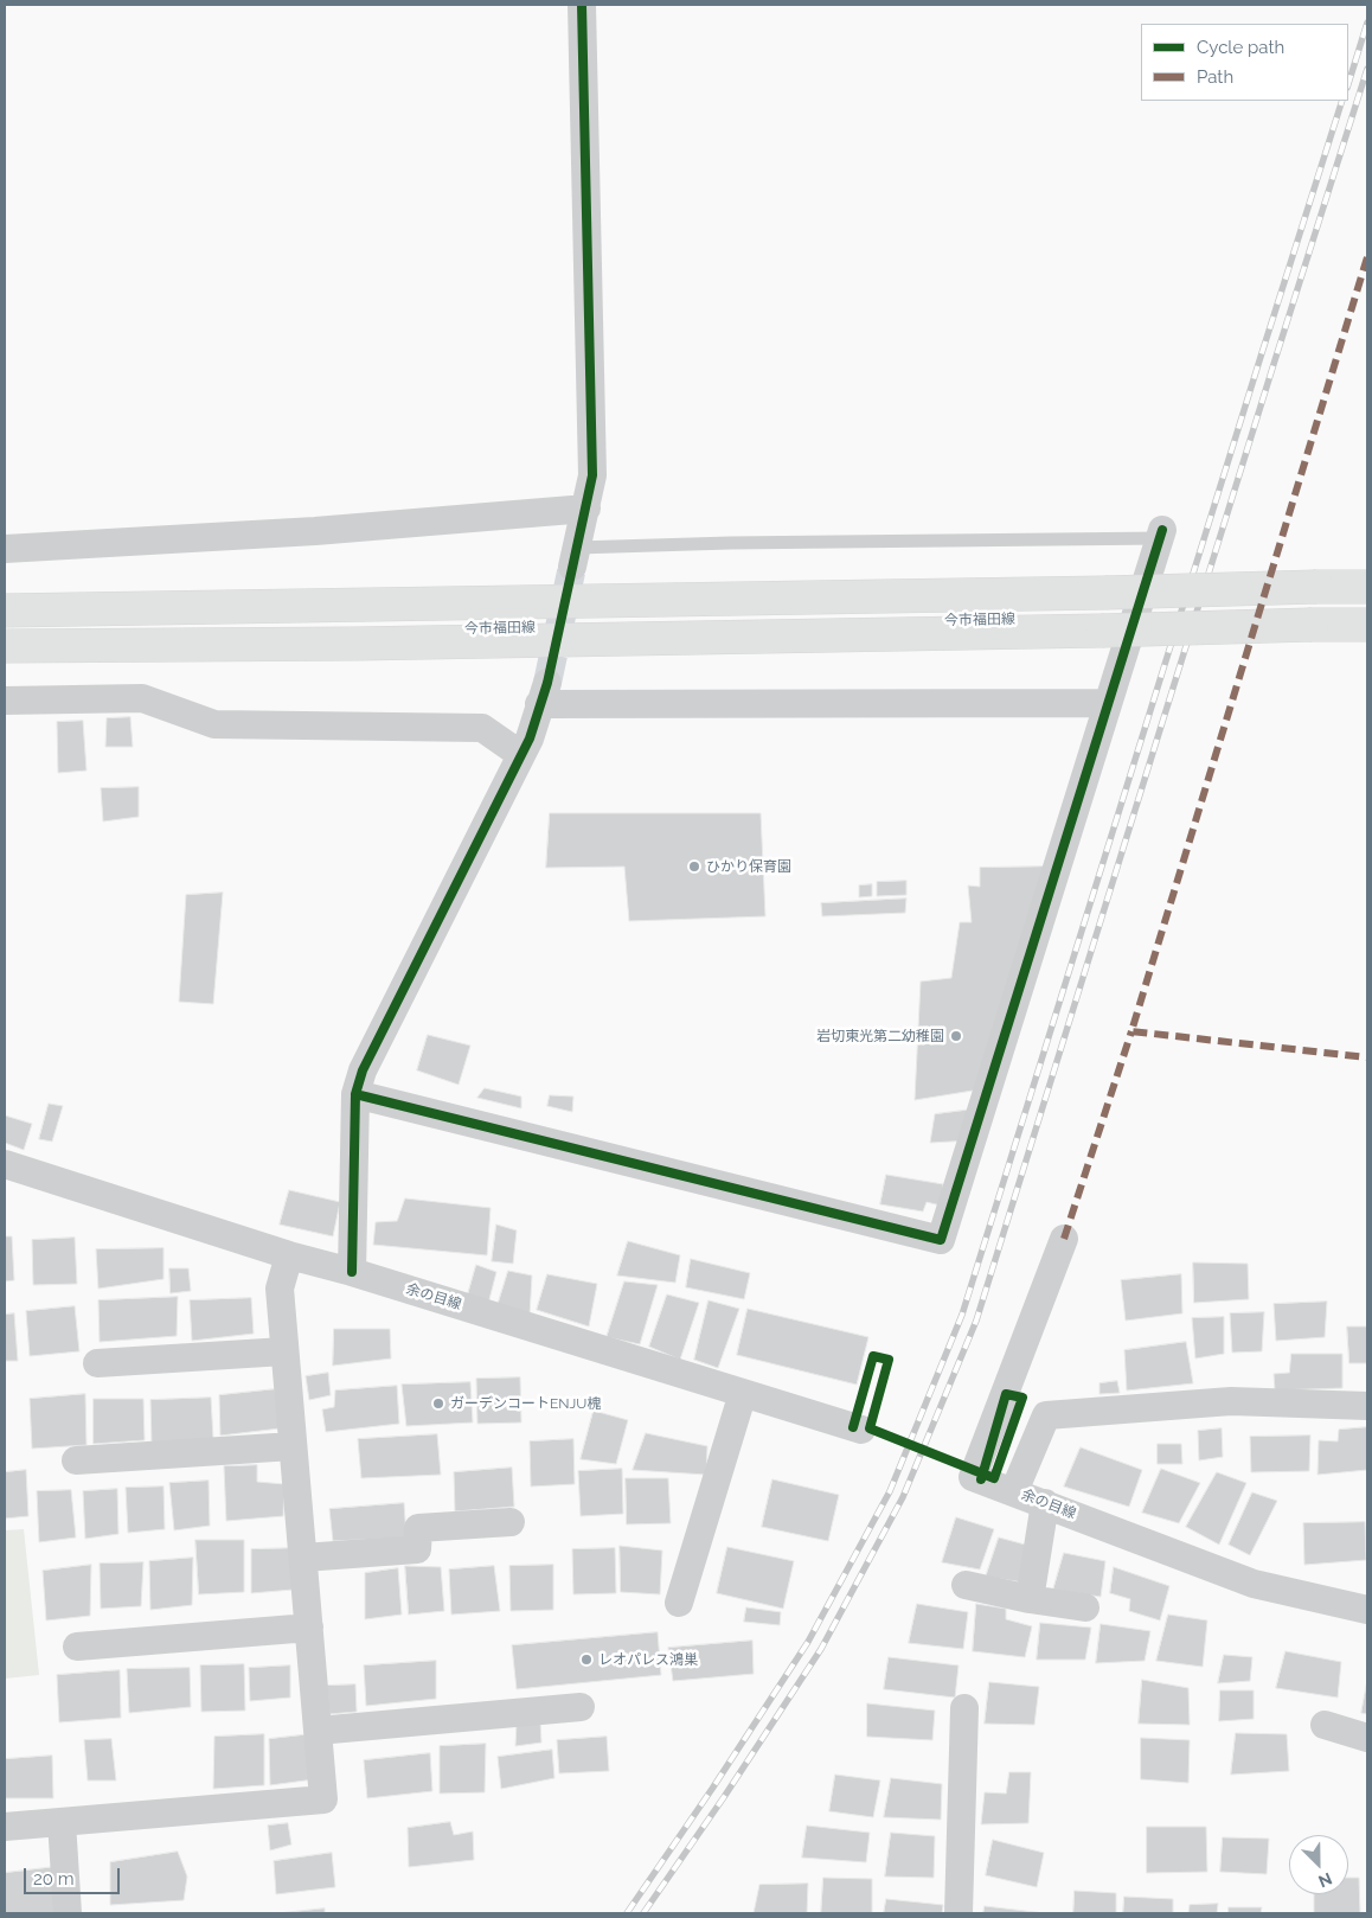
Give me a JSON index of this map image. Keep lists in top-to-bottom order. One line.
{"streets":{"main road":["今市福田線"],"street":["余の目線"]},"places":["ひかり保育園","岩切東光第二幼稚園","ガーデンコートENJU槐","レオパレス鴻巣"],"legend":["Cycle path","Path"],"scale_bar":"20 m","north":"bottom right"}
